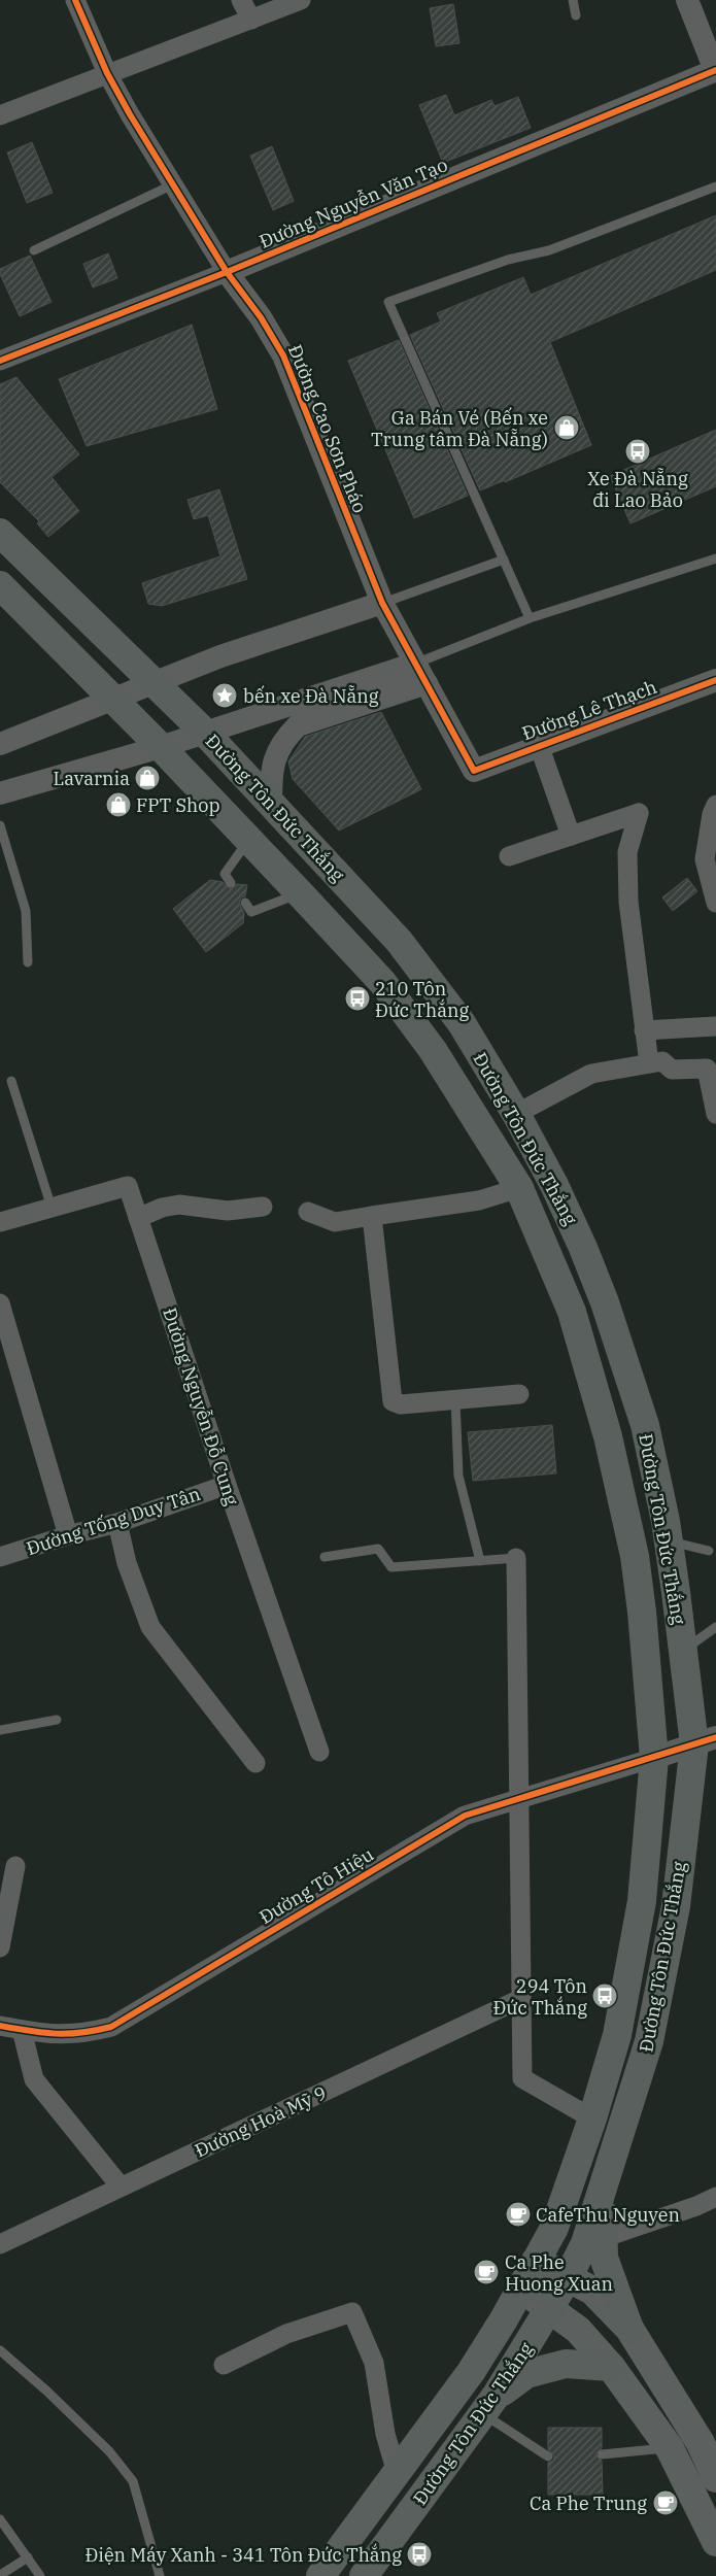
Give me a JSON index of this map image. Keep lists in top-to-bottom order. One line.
{"streets":{"highway":["Đường Tôn Đức Thắng"],"street":["Đường Nguyễn Văn Tạo","Đường Cao Sơn Pháo","Đường Lê Thạch","Đường Nguyễn Đỗ Cung","Đường Tống Duy Tân","Đường Tô Hiệu","Đường Hoà Mỹ 9"]},"crossings":[["Đường Nguyễn Văn Tạo","Đường Cao Sơn Pháo"],["Đường Cao Sơn Pháo","Đường Lê Thạch"],["Đường Tôn Đức Thắng","Đường Tô Hiệu"],["Đường Nguyễn Đỗ Cung","Đường Tống Duy Tân"]],"places":{"shop":["Ga Bán Vé (Bến xe Trung tâm Đà Nẵng)","Lavarnia","FPT Shop"],"bus stop":["Xe Đà Nẵng đi Lao Bảo","210 Tôn Đức Thắng","294 Tôn Đức Thắng","Điện Máy Xanh - 341 Tôn Đức Thắng"],"place":["bến xe Đà Nẵng"],"cafe":["CafeThu Nguyen","Ca Phe Huong Xuan","Ca Phe Trung"]}}
